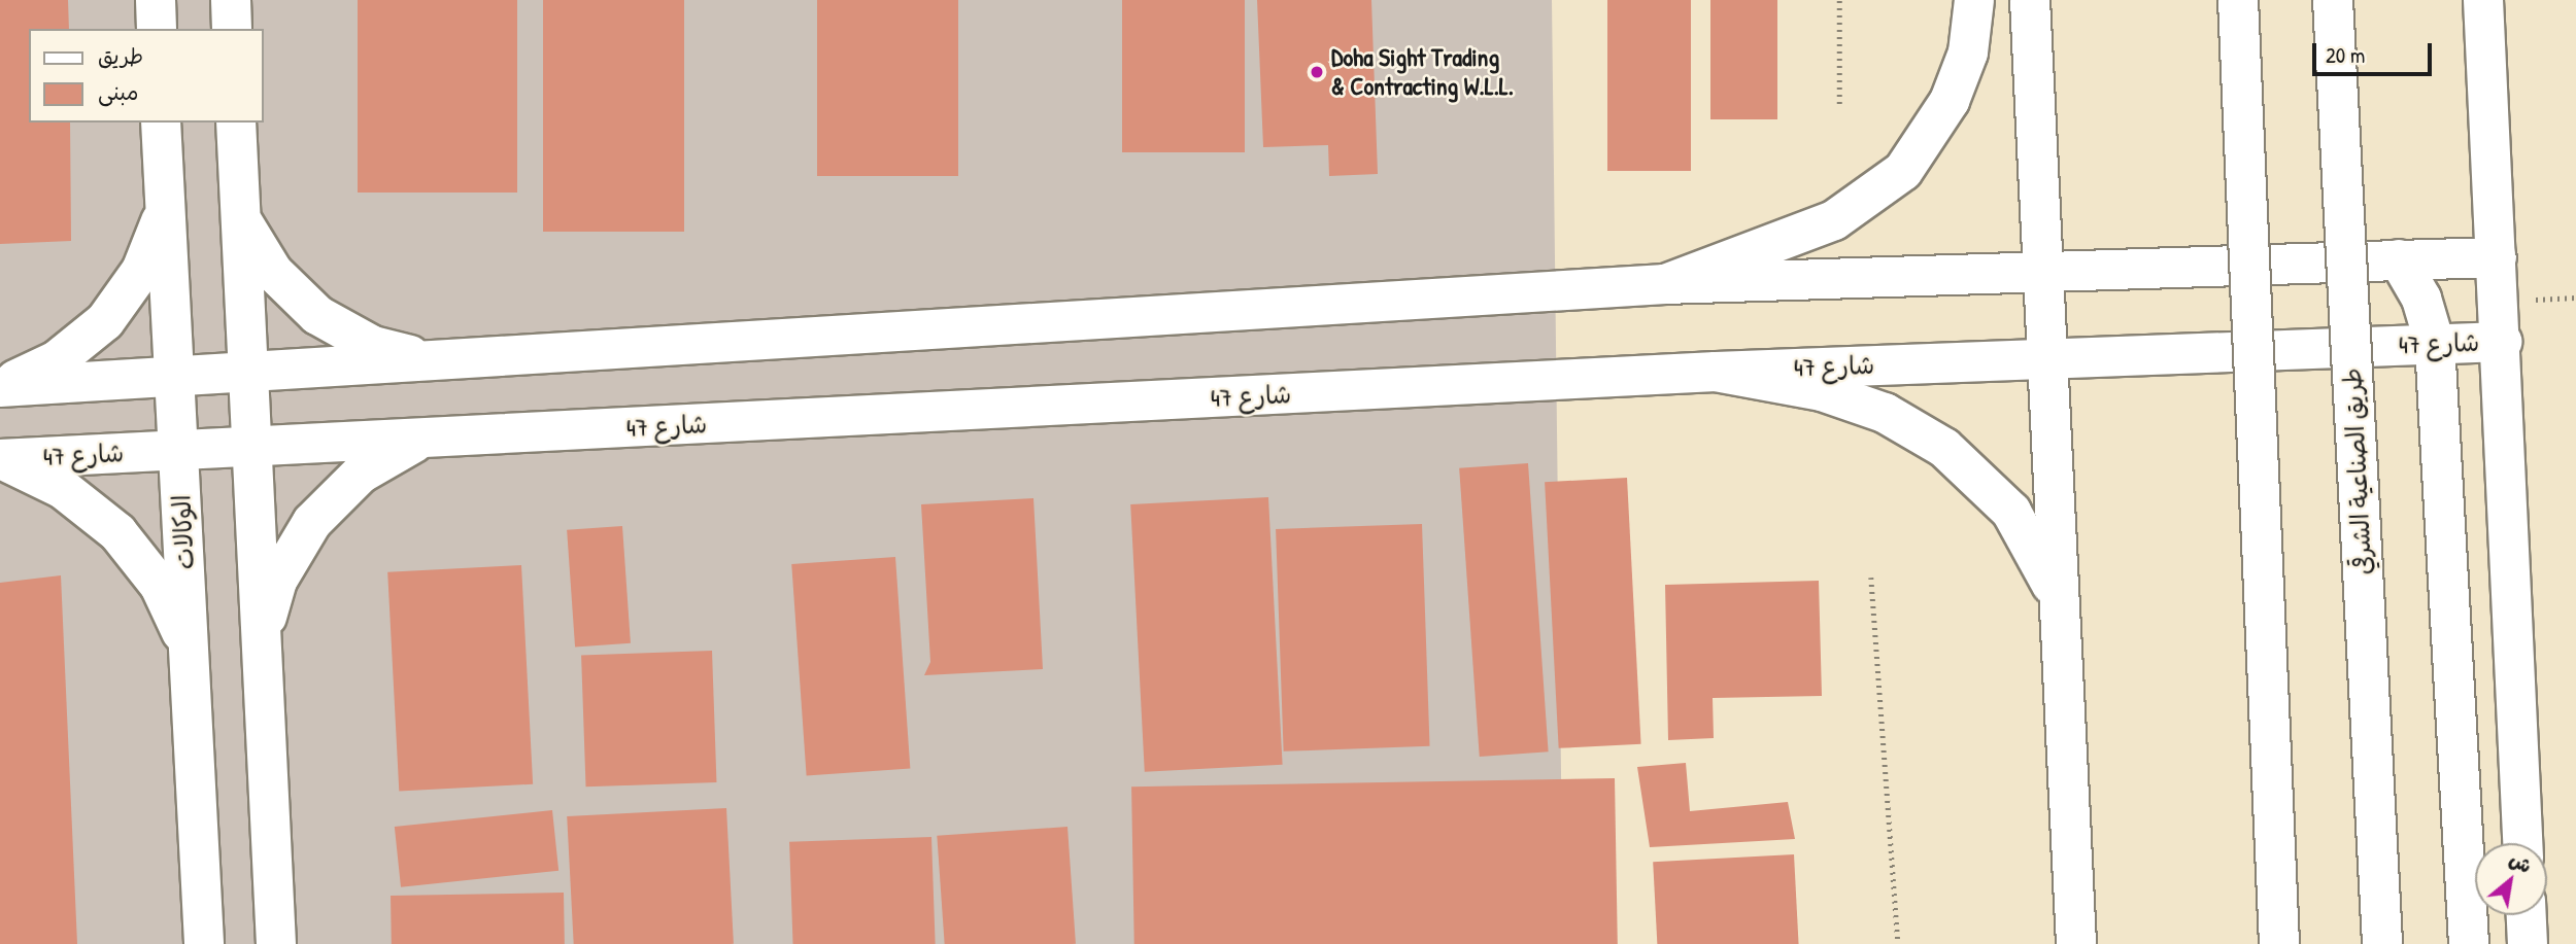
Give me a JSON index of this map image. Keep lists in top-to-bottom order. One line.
{"streets":{"main road":["شارع 47","طريق الصناعية الشرقي","الوكالات"]},"crossings":[["شارع 47","الوكالات"]],"places":["Doha Sight Trading & Contracting W.L.L."],"legend":["طريق","مبنى"],"scale_bar":"20 m","north":"top right"}
